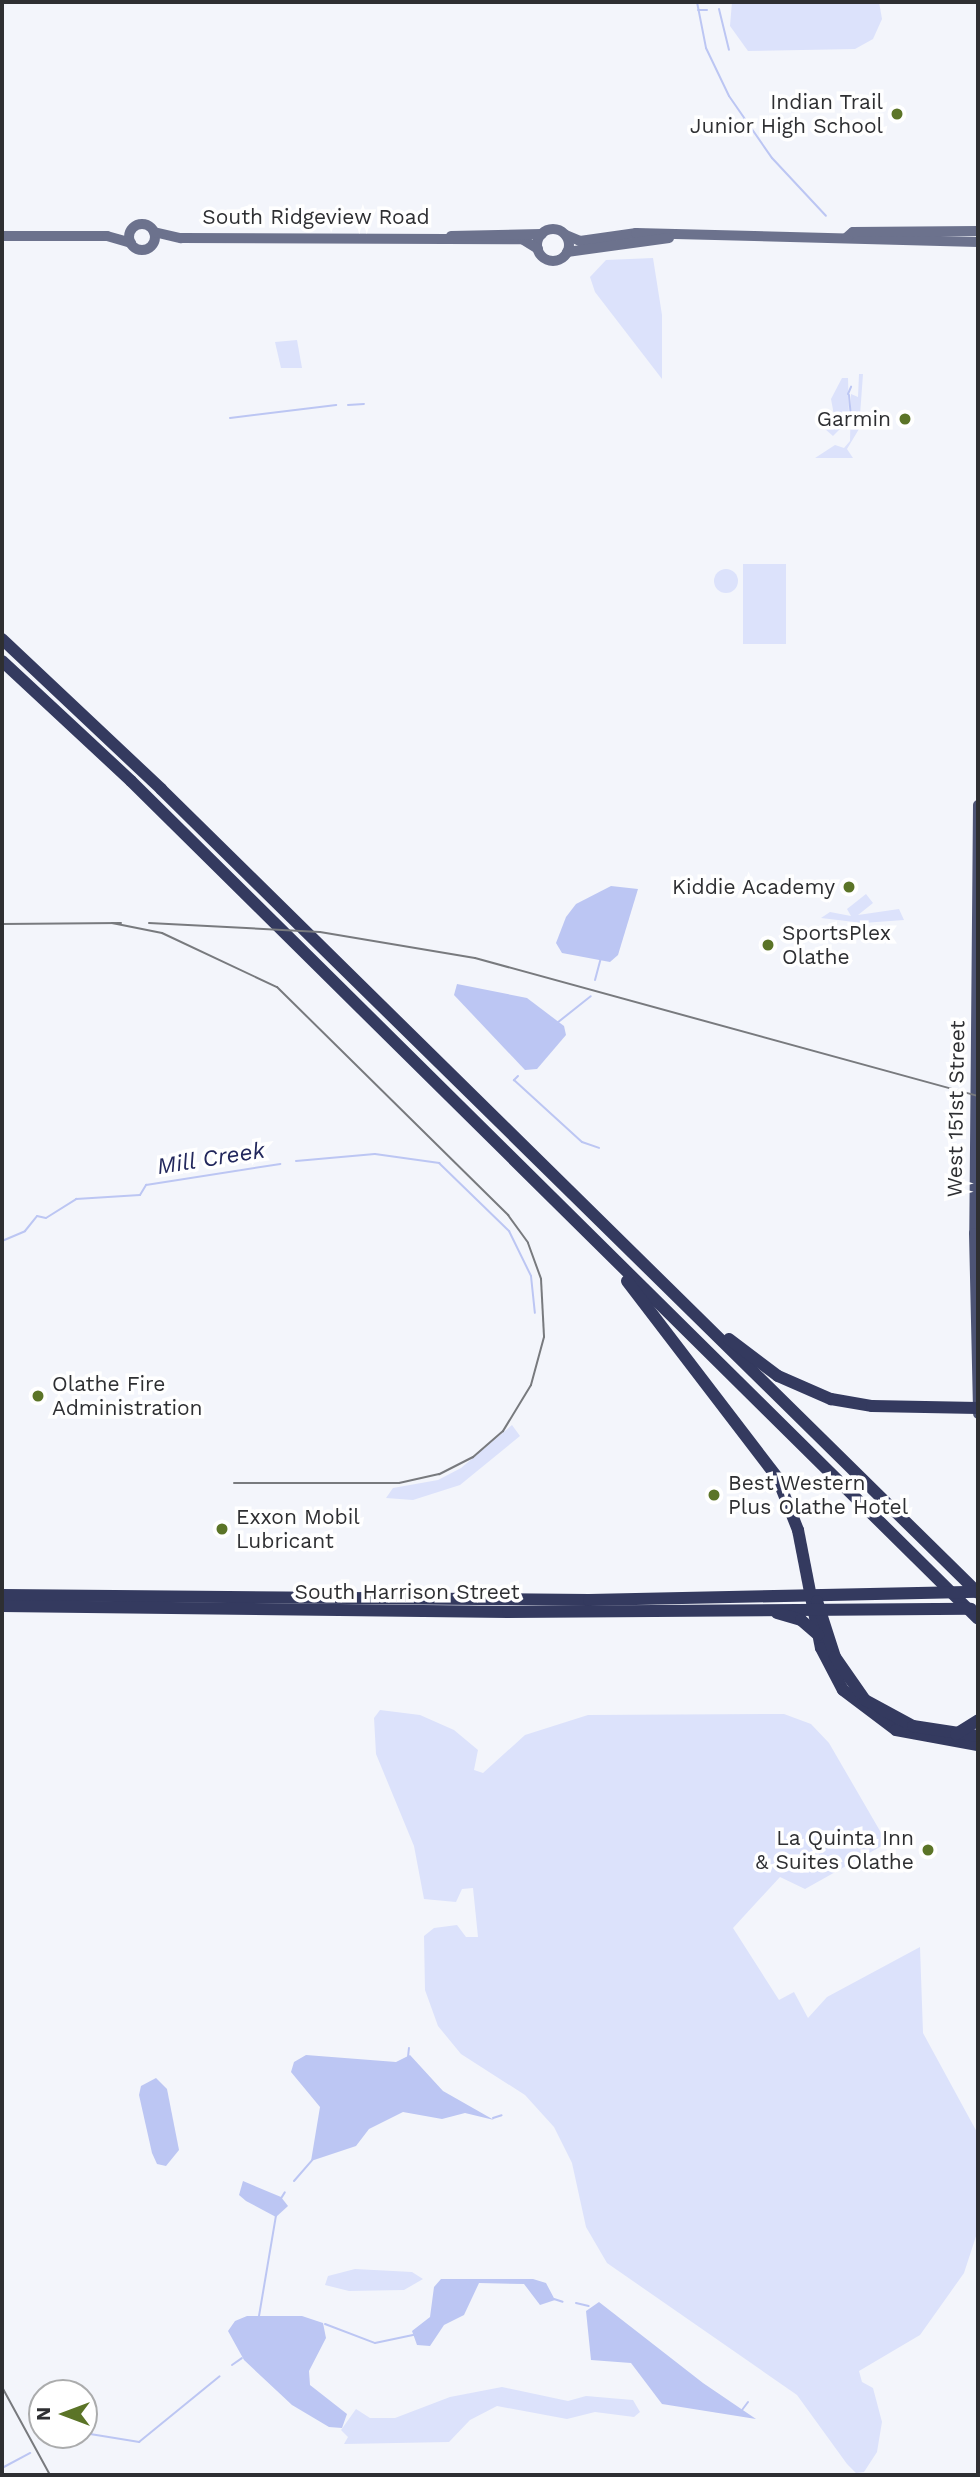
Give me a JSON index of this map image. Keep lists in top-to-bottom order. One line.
{"streets":{"highway":["South Harrison Street"],"main road":["South Ridgeview Road","West 151st Street"]},"water":["Mill Creek"],"places":["Indian Trail Junior High School","Garmin","Kiddie Academy","SportsPlex Olathe","Olathe Fire Administration","Best Western Plus Olathe Hotel","Exxon Mobil Lubricant","La Quinta Inn & Suites Olathe"],"north":"left"}
